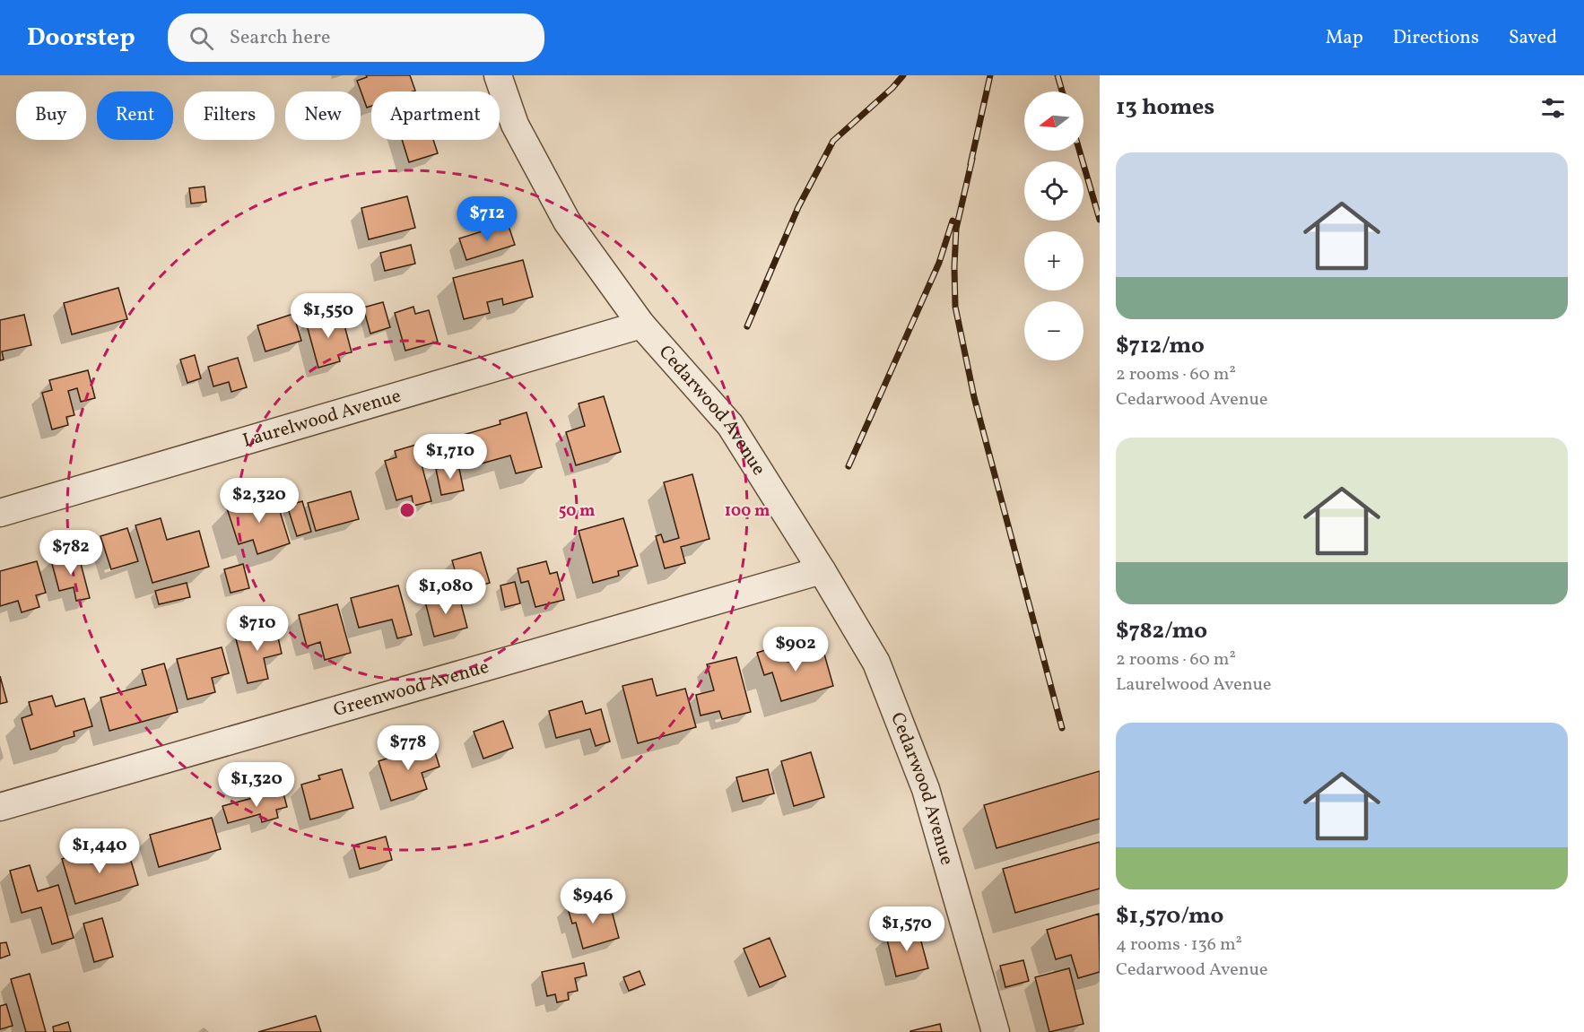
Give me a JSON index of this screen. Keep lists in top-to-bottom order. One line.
{"streets":{"street":["Cedarwood Avenue","Laurelwood Avenue","Greenwood Avenue"]},"crossings":[["Cedarwood Avenue","Laurelwood Avenue"],["Cedarwood Avenue","Greenwood Avenue"]],"north":"left","page":{"header":"Doorstep","search":"Search here","nav":["Map","Directions","Saved"],"heading":"13 homes","map_buttons":["+","−"],"chip":["Buy","Rent","Filters","New","Apartment"],"list":[{"name":"$712/mo","note":"2 rooms · 60 m² · Cedarwood Avenue"},{"name":"$782/mo","note":"2 rooms · 60 m² · Laurelwood Avenue"},{"name":"$1,570/mo","note":"4 rooms · 136 m² · Cedarwood Avenue"}],"price":["$712","$1,550","$1,710","$2,320","$782","$1,080","$710","$902","$778","$1,320","$1,440","$946","$1,570"]},"rings":["50 m","100 m"]}
